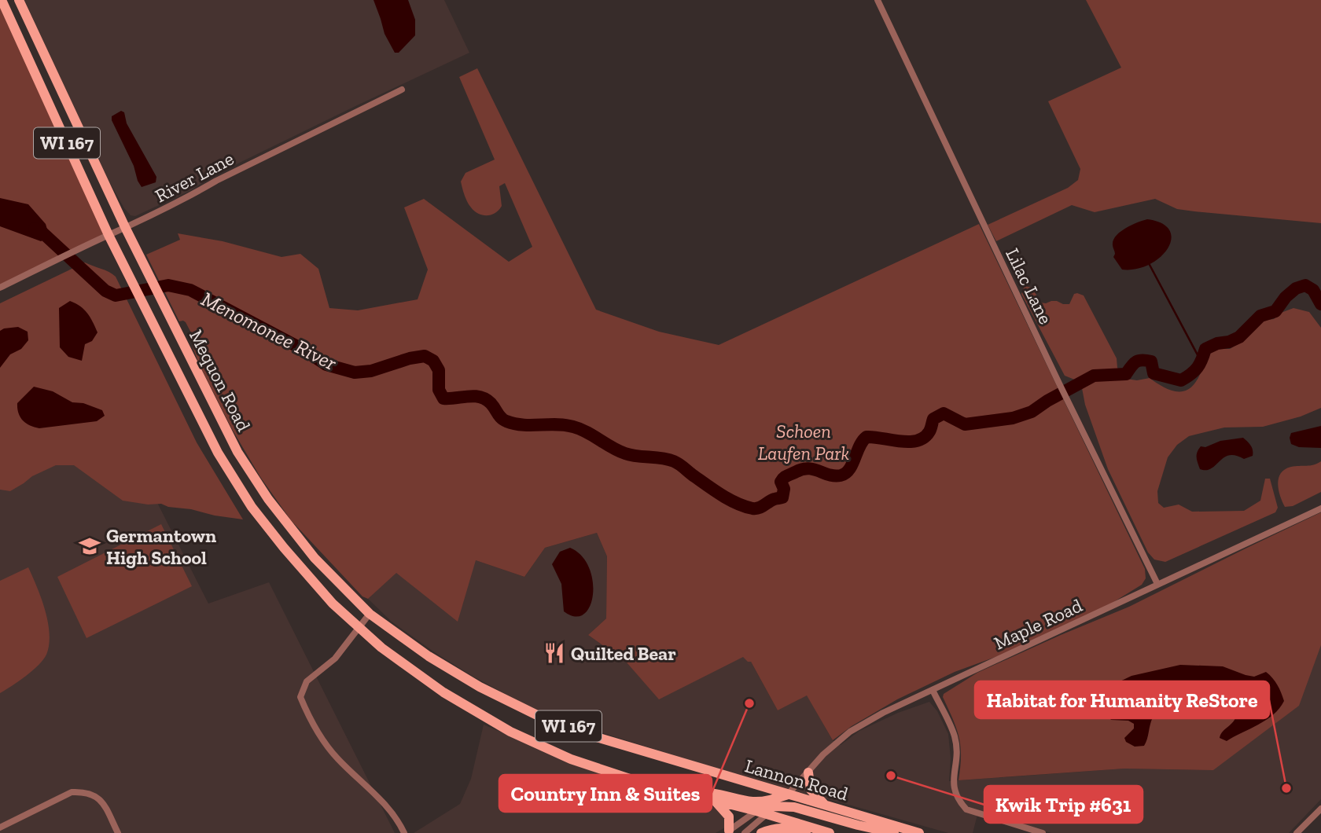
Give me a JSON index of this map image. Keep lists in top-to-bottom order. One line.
{"streets":{"main road":["WI 167","Mequon Road","Lannon Road"],"street":["River Lane","Lilac Lane","Maple Road"]},"crossings":[["WI 167","Mequon Road"],["WI 167","Maple Road"],["River Lane","Mequon Road"],["Lilac Lane","Maple Road"],["Mequon Road","Lannon Road"],["Maple Road","Lannon Road"]],"water":["Menomonee River"],"parks":["Schoen Laufen Park"],"places":{"school or university":["Germantown High School"],"restaurant":["Quilted Bear"],"other":["Country Inn & Suites","Kwik Trip #631","Habitat for Humanity ReStore"]}}
